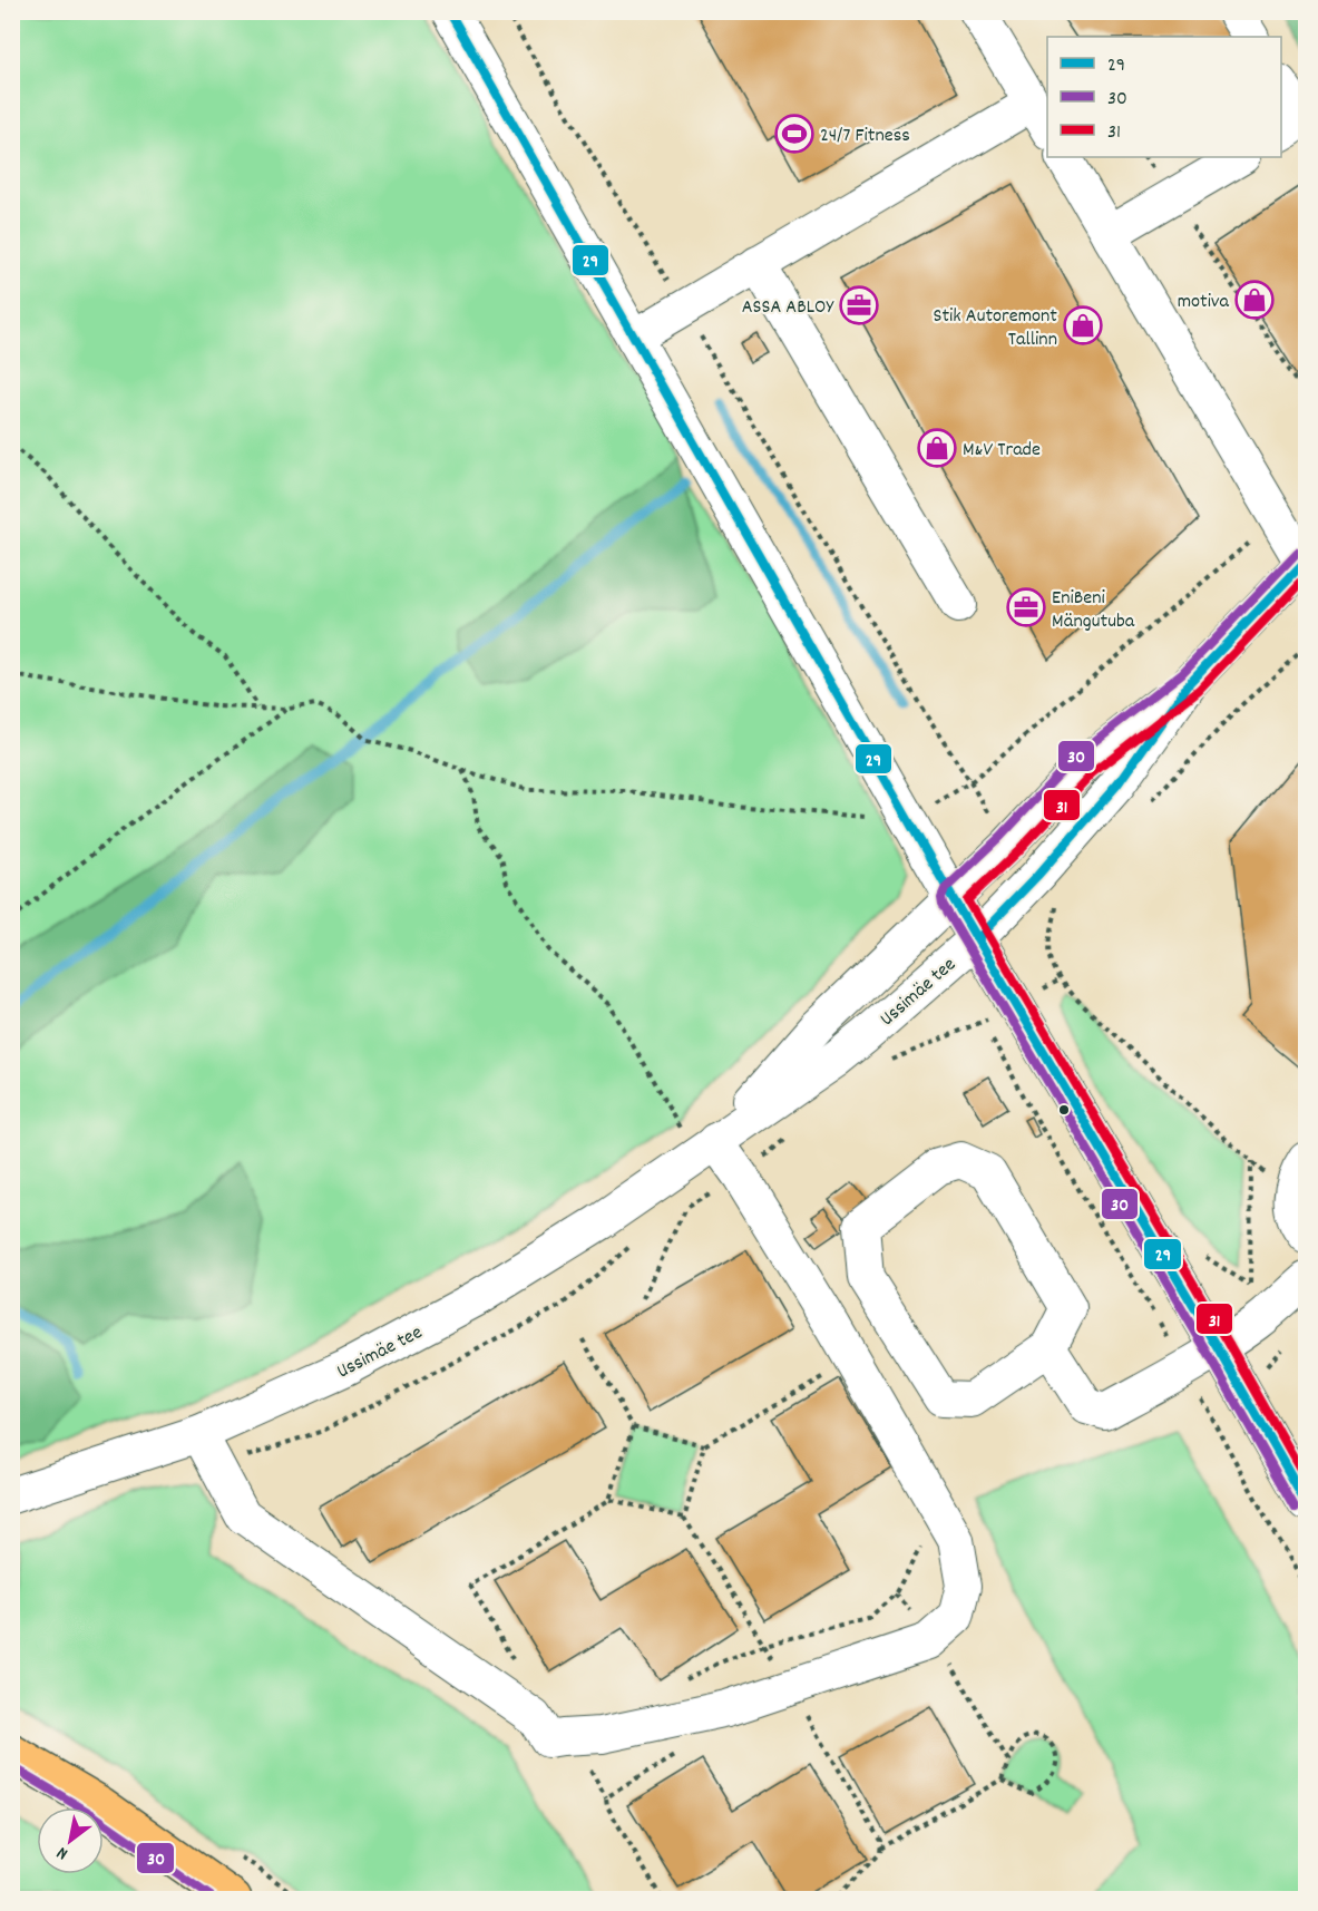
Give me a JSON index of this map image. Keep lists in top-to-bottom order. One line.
{"streets":{"street":["Ussimäe tee"]},"places":{"sports":["24/7 Fitness"],"shop":["motiva","Stik Autoremont Tallinn","M&V Trade"],"office":["ASSA ABLOY","EniBeni Mängutuba"]},"lines":["transit line 29","transit line 30","transit line 31"],"legend":["29","30","31"],"north":"bottom left"}
